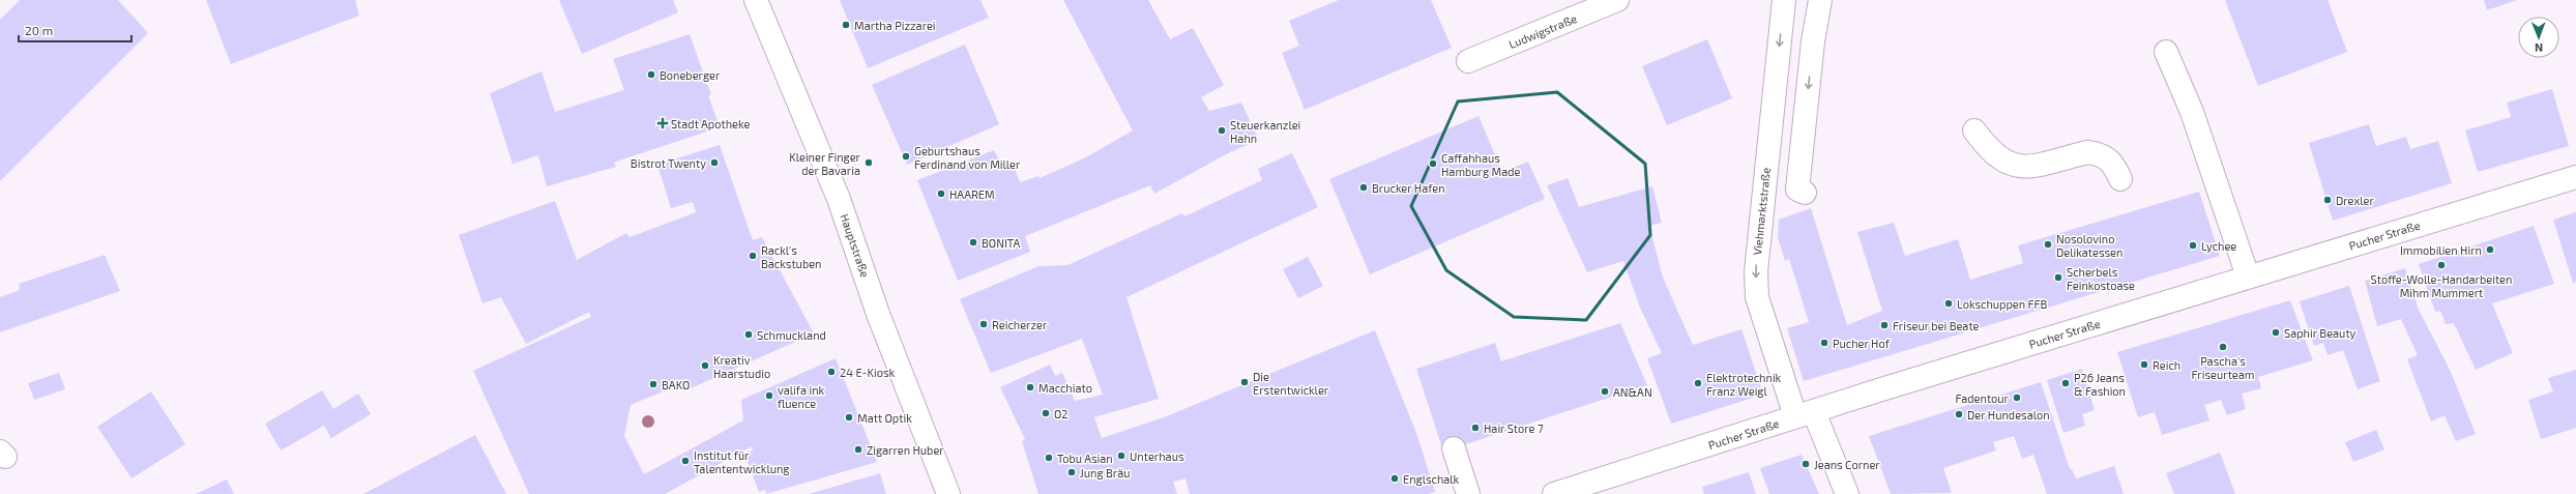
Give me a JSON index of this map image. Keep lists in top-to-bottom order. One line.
{"streets":{"street":["Ludwigstraße","Viehmarktstraße","Pucher Straße","Hauptstraße"]},"crossings":[["Viehmarktstraße","Pucher Straße"]],"places":{"other":["Martha Pizzarei","Boneberger","Steuerkanzlei Hahn","Geburtshaus Ferdinand von Miller","Bistrot Twenty","Kleiner Finger der Bavaria","Caffahhaus Hamburg Made","Brucker Hafen","HAAREM","Drexler","BONITA","Nosolovino Delikatessen","Lychee","Immobilien Hirn","Rackl's Backstuben","Stoffe-Wolle-Handarbeiten Mihm Mummert","Scherbels Feinkostoase","Lokschuppen FFB","Reicherzer","Friseur bei Beate","Saphir Beauty","Schmuckland","Pucher Hof","Pascha's Friseurteam","Reich","Kreativ Haarstudio","24 E-Kiosk","Die Erstentwickler","Elektrotechnik Franz Weigl","P26 Jeans & Fashion","BAKO","Macchiato","AN&AN","valifa ink fluence","Fadentour","O2","Der Hundesalon","Matt Optik","Hair Store 7","Zigarren Huber","Unterhaus","Tobu Asian","Institut für Talententwicklung","Jeans Corner","Jung Bräu","Englschalk"],"health":["Stadt Apotheke"]},"scale_bar":"20 m","north":"bottom"}
